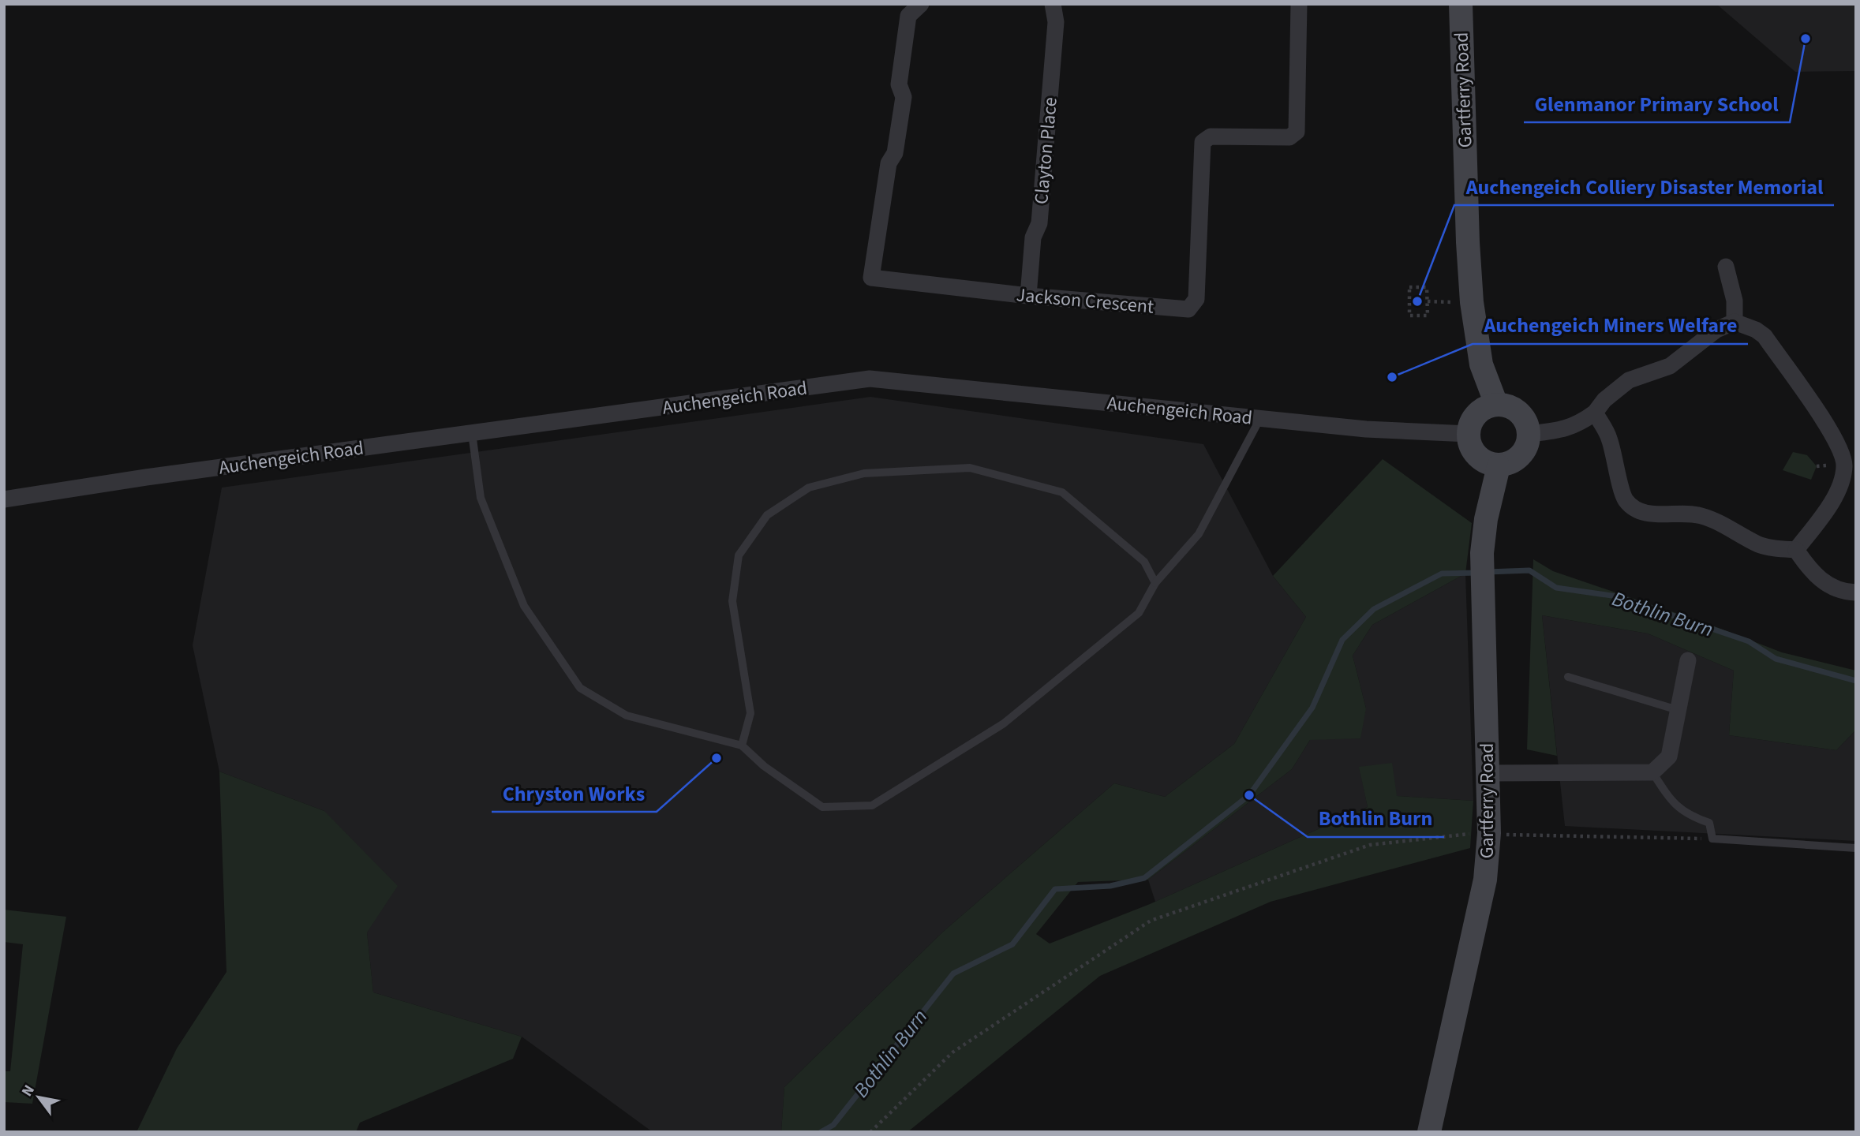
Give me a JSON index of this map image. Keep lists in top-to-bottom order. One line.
{"streets":{"street":["Gartferry Road","Clayton Place","Jackson Crescent","Auchengeich Road"]},"crossings":[["Gartferry Road","Auchengeich Road"],["Clayton Place","Jackson Crescent"]],"water":["Bothlin Burn"],"places":["Glenmanor Primary School","Auchengeich Colliery Disaster Memorial","Auchengeich Miners Welfare","Chryston Works","Bothlin Burn"],"north":"top left"}
